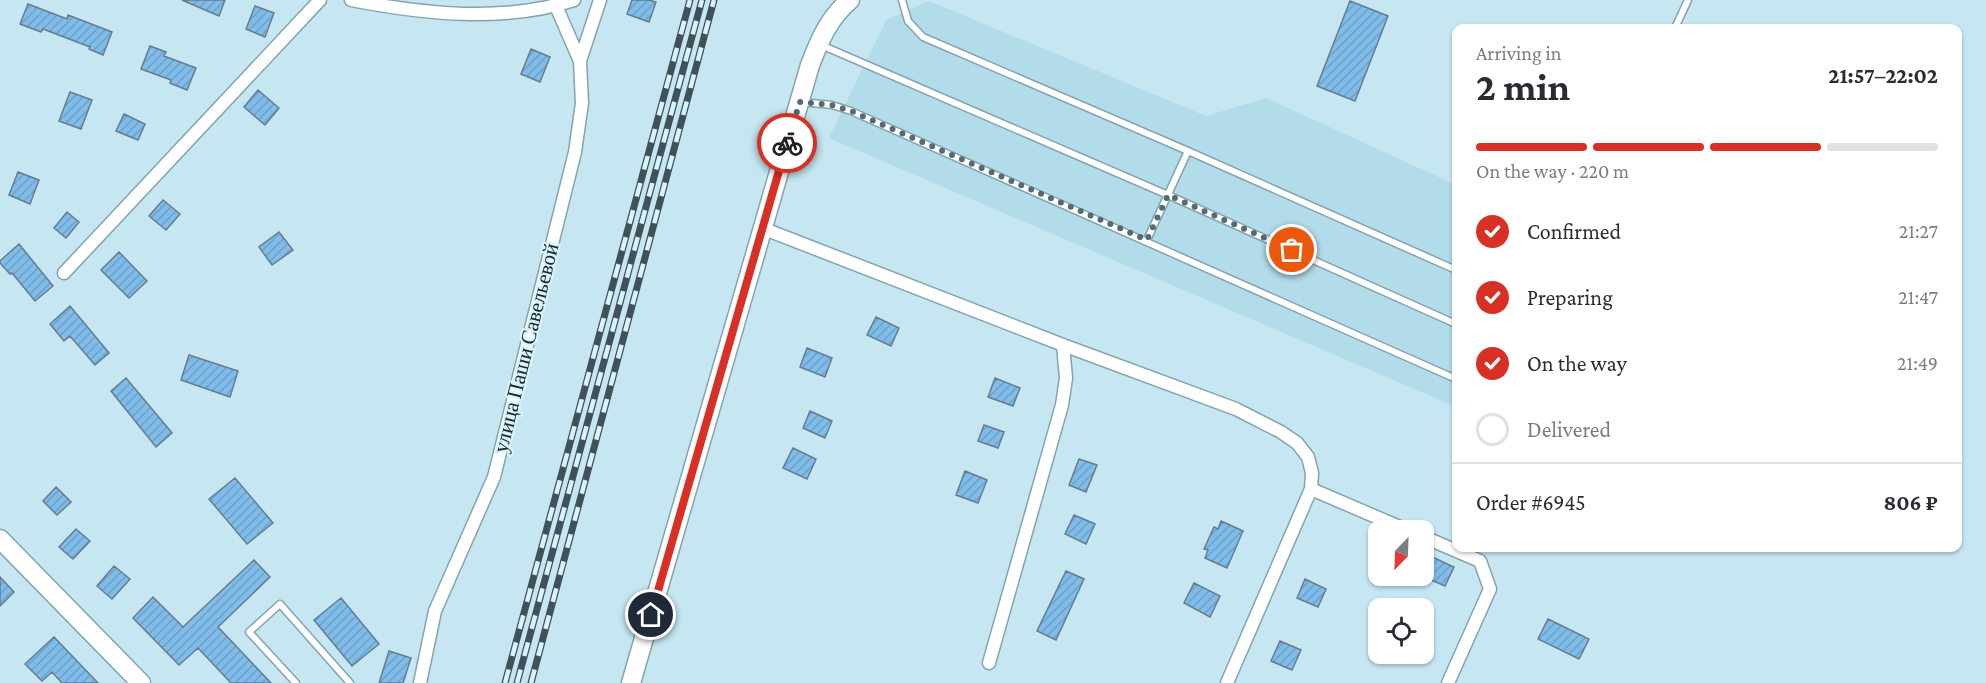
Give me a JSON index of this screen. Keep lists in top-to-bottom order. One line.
{"streets":{"street":["улица Паши Савельевой"]},"north":"bottom left","page":{"heading":["2 min","Arriving in","21:57–22:02"],"panel":["Order #6945","806 ₽"],"bar":"On the way · 220 m","list":[["Confirmed","21:27"],["Preparing","21:47"],["On the way","21:49"],"Delivered"]}}
